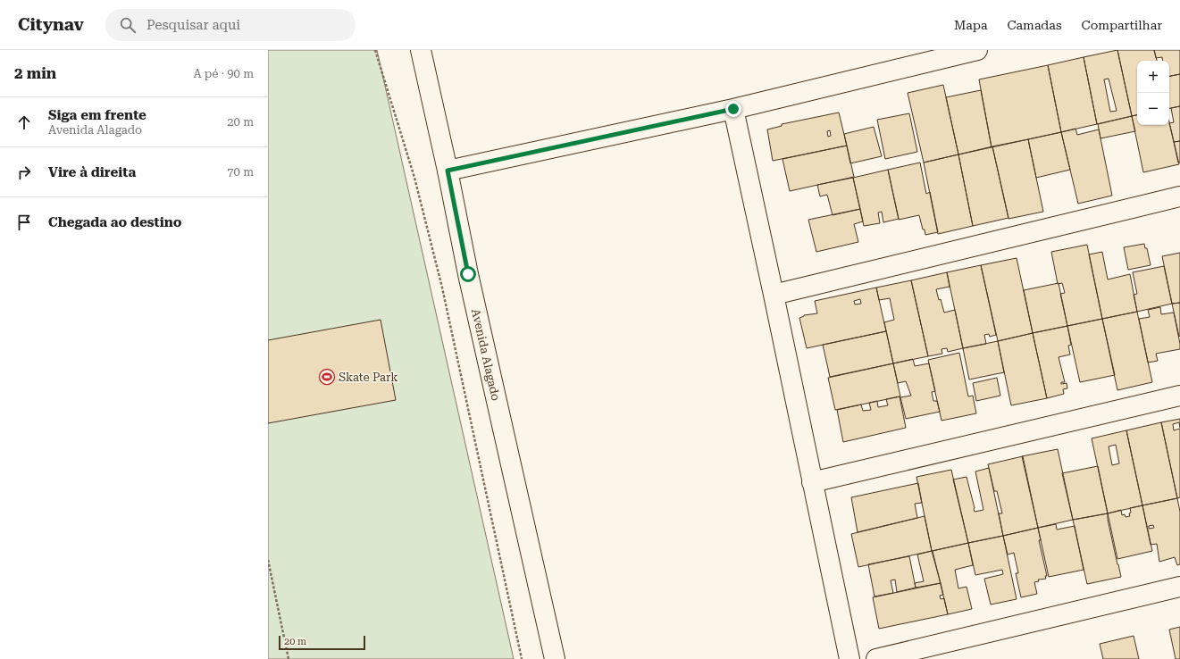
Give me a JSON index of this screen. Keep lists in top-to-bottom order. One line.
{"streets":{"street":["Avenida Alagado"]},"places":{"sports":["Skate Park"]},"scale_bar":"20 m","page":{"header":"Citynav","search":"Pesquisar aqui","nav":["Mapa","Camadas","Compartilhar"],"heading":["2 min","A pé · 90 m"],"map_buttons":["+","−"],"list":[["Siga em frente","Avenida Alagado","20 m"],["Vire à direita","70 m"],"Chegada ao destino"],"scale":"20 m"}}
